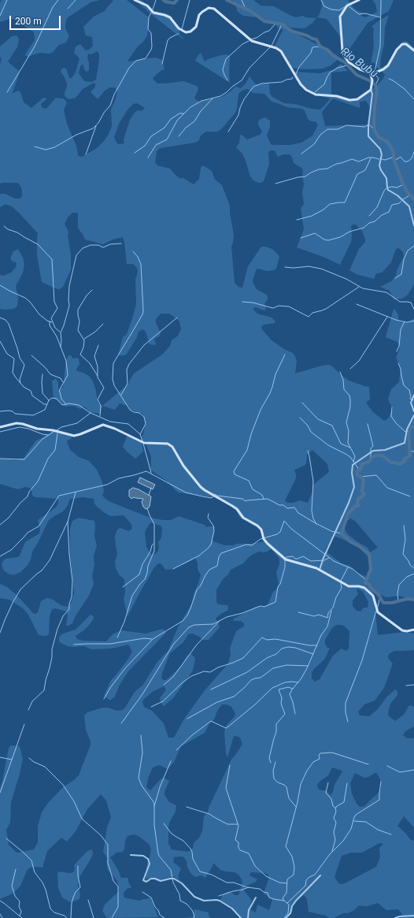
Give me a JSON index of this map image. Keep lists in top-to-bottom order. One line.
{"water":["Rio Bubu"],"scale_bar":"200 m"}
